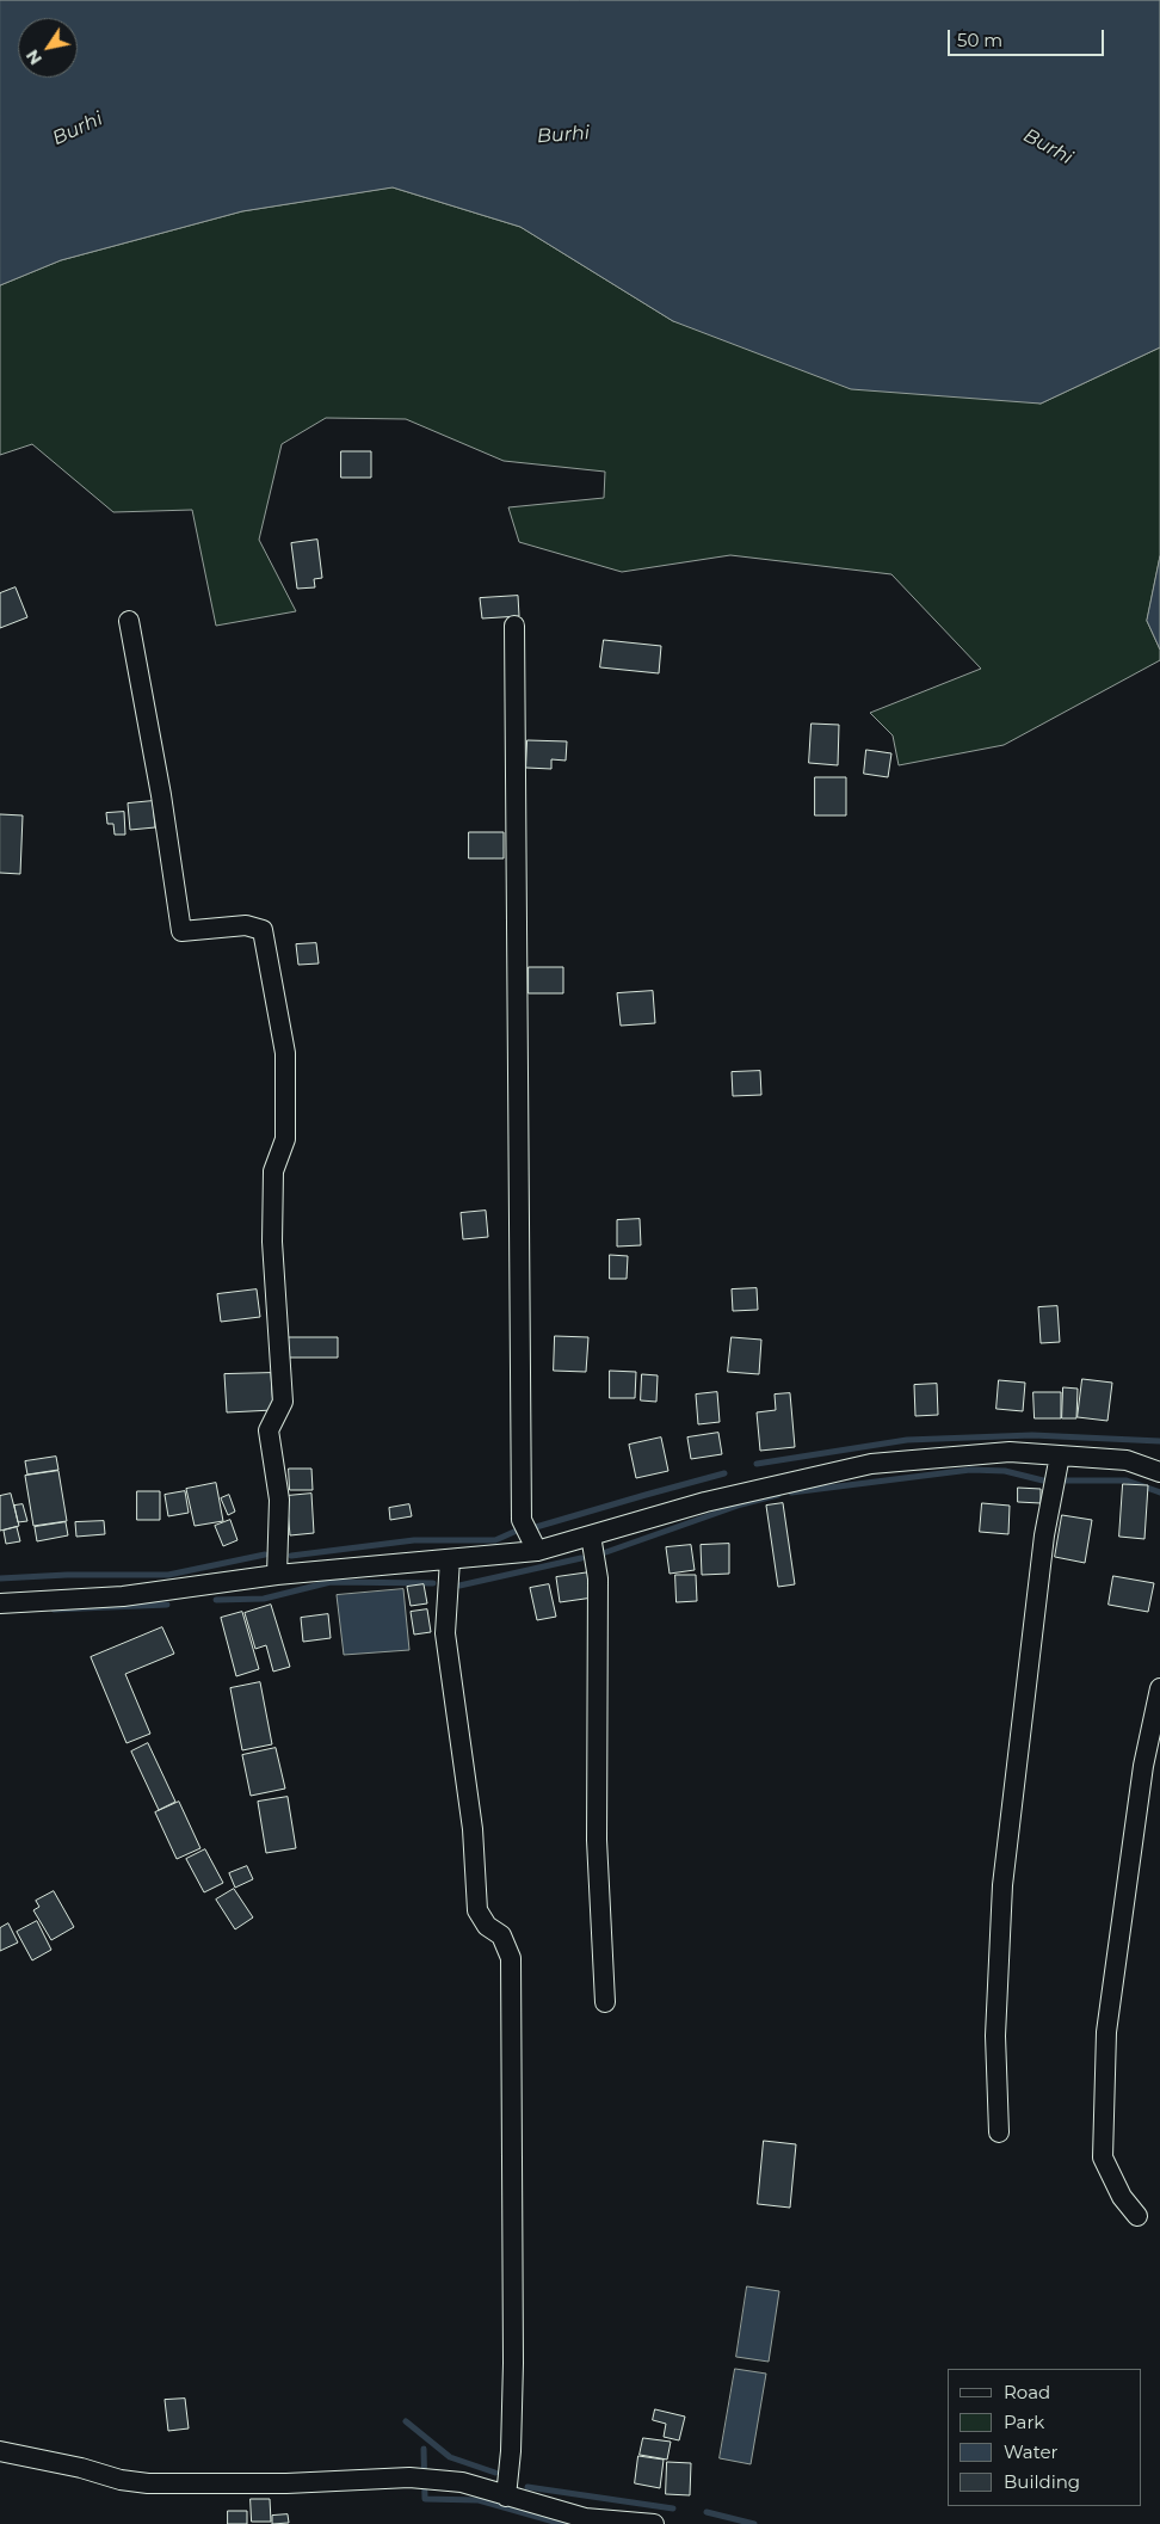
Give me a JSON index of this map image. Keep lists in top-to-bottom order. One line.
{"water":["Burhi"],"legend":["Road","Park","Water","Building"],"scale_bar":"50 m","north":"bottom left"}
